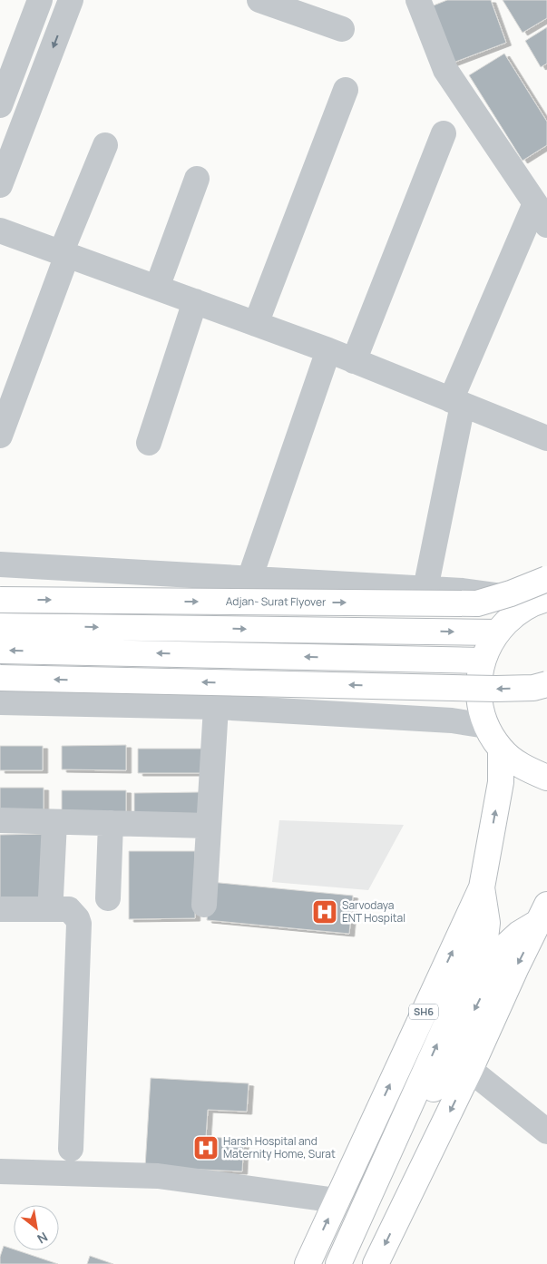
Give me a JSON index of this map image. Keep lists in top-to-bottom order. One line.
{"streets":{"main road":["Adjan- Surat Flyover","SH6"]},"places":{"hospital":["Sarvodaya ENT Hospital","Harsh Hospital and Maternity Home, Surat"]},"north":"bottom right"}
